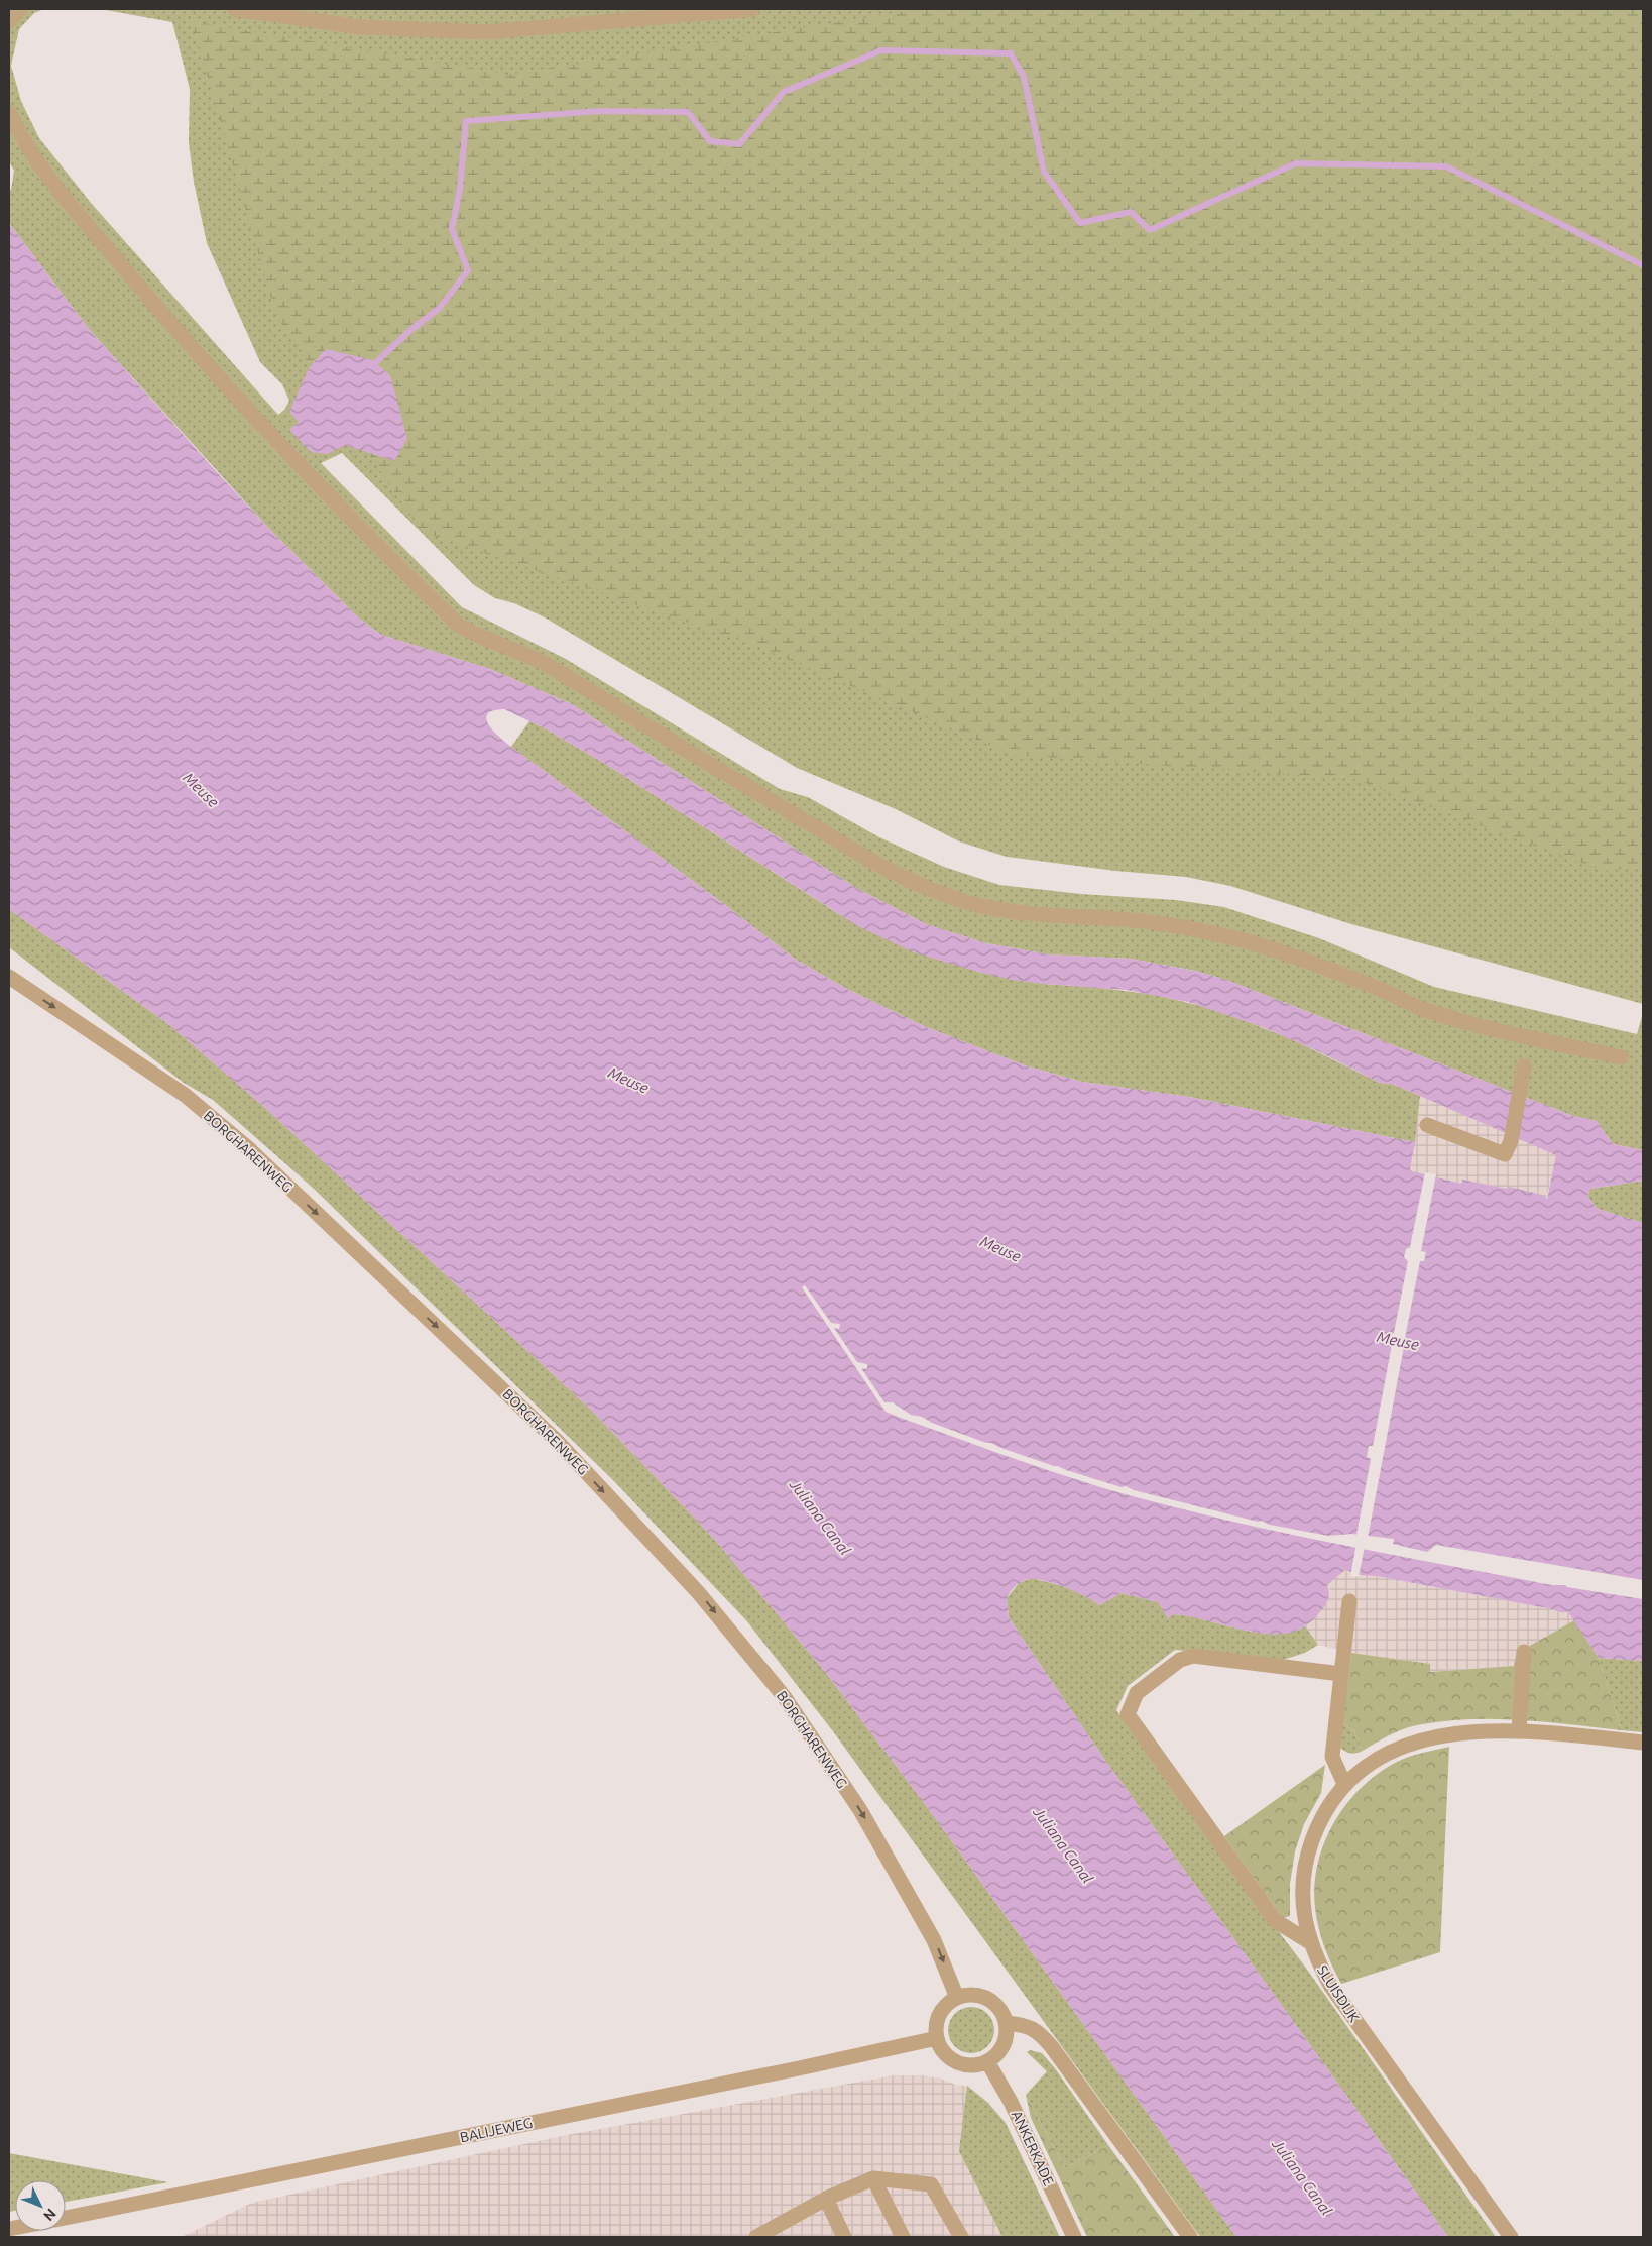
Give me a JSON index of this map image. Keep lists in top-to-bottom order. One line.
{"streets":{"street":["BORGHARENWEG","SLUISDIJK","BALIJEWEG","ANKERKADE"]},"crossings":[["BORGHARENWEG","BALIJEWEG"],["BORGHARENWEG","ANKERKADE"],["BALIJEWEG","ANKERKADE"]],"one_way":["BORGHARENWEG"],"water":["Meuse","Juliana Canal"],"north":"bottom right"}
